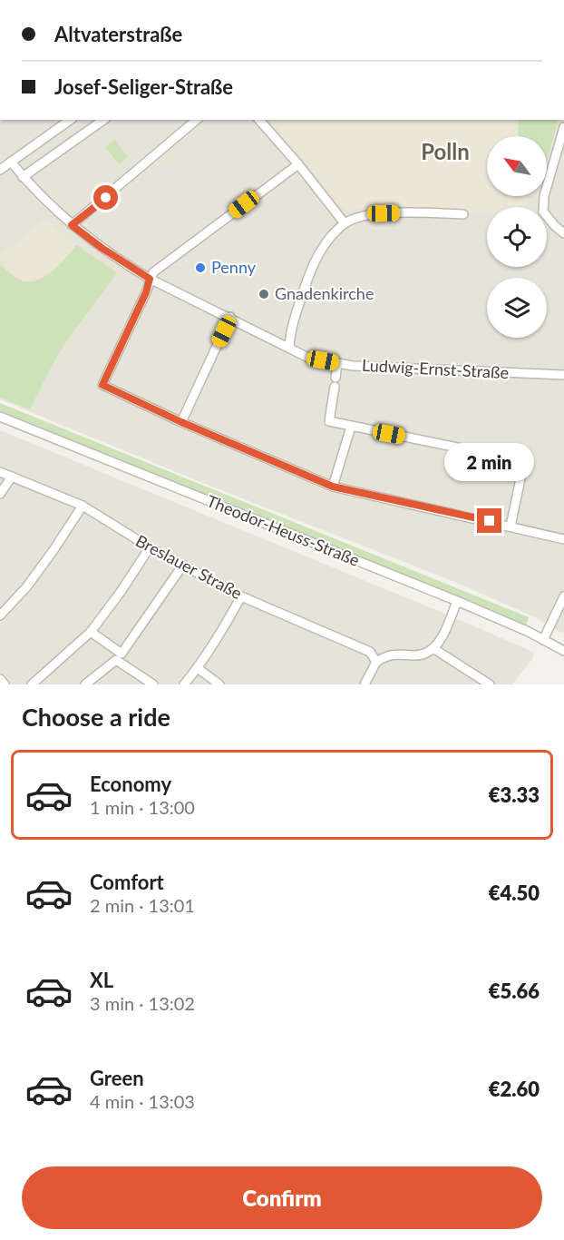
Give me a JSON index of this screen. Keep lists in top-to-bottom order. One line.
{"streets":{"street":["Ludwig-Ernst-Straße","Theodor-Heuss-Straße","Breslauer Straße"]},"districts":["Polln"],"places":["Penny","Gnadenkirche"],"north":"top left","page":{"banner":["Altvaterstraße","Josef-Seliger-Straße"],"bubble":"2 min","heading":"Choose a ride","list":[{"name":"Economy","note":"1 min · 13:00","value":"€3.33"},{"name":"Comfort","note":"2 min · 13:01","value":"€4.50"},{"name":"XL","note":"3 min · 13:02","value":"€5.66"},{"name":"Green","note":"4 min · 13:03","value":"€2.60"}],"buttons":"Confirm"}}
